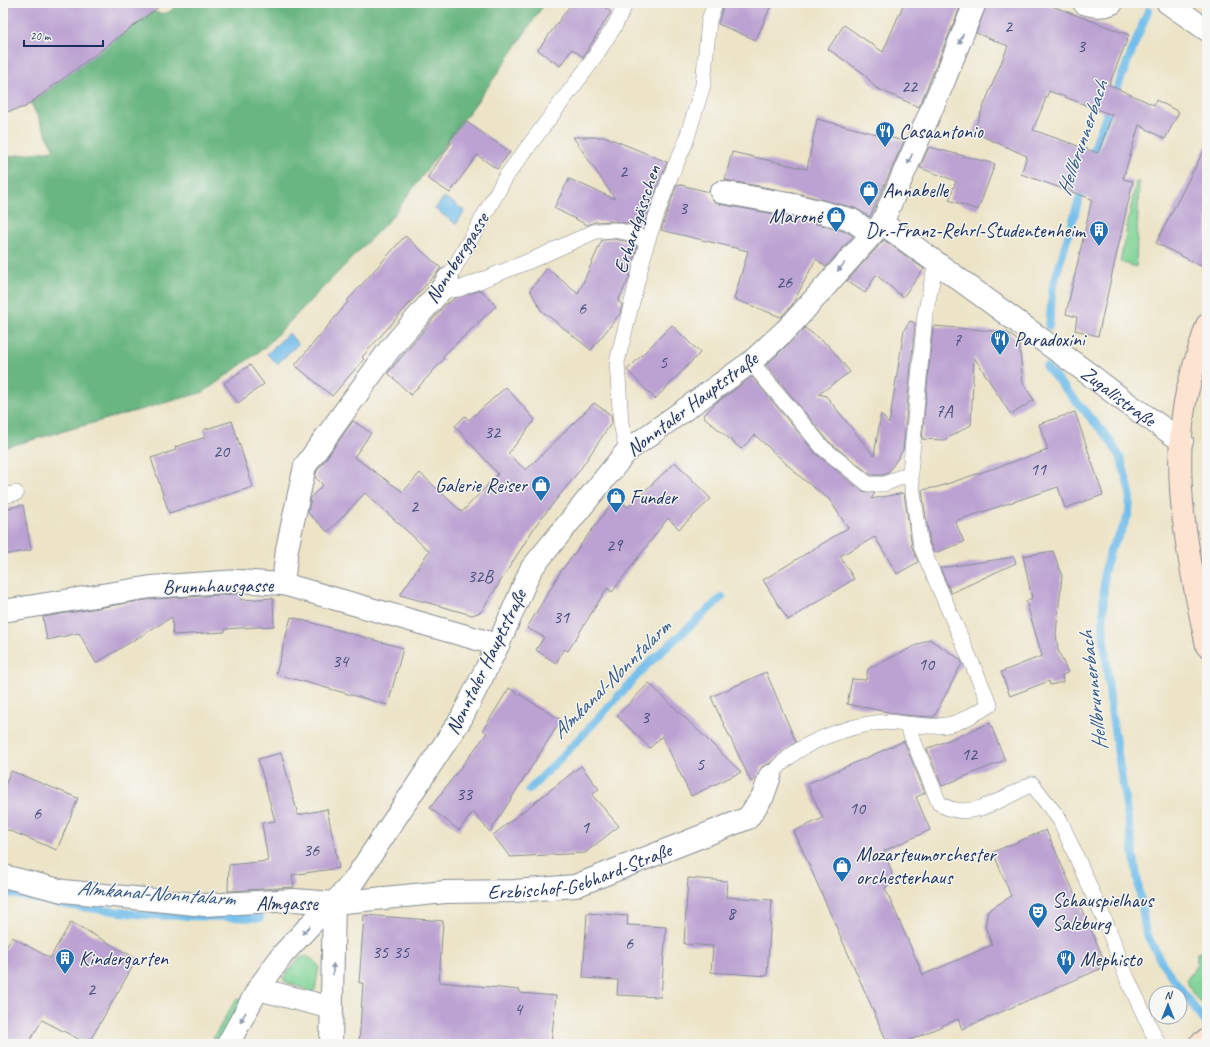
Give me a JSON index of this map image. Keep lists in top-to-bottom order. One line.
{"streets":{"street":["Nonnberggasse","Zugallistraße","Nonntaler Hauptstraße","Brunnhausgasse","Erzbischof-Gebhard-Straße","Almgasse"],"lane":["Erhardgässchen"]},"crossings":[["Erhardgässchen","Nonntaler Hauptstraße"],["Nonnberggasse","Brunnhausgasse"],["Zugallistraße","Nonntaler Hauptstraße"],["Nonntaler Hauptstraße","Brunnhausgasse"],["Nonntaler Hauptstraße","Erzbischof-Gebhard-Straße"],["Nonntaler Hauptstraße","Almgasse"],["Erzbischof-Gebhard-Straße","Almgasse"]],"one_way":["Nonntaler Hauptstraße"],"water":["Hellbrunnerbach","Almkanal-Nonntalarm"],"places":{"restaurant":["Casaantonio","Paradoxini","Mephisto"],"shop":["Annabelle","Maronė","Galerie Reiser","Funder","Mozarteumorchester orchesterhaus"],"building":["Dr.-Franz-Rehrl-Studentenheim","Kindergarten"],"theatre":["Schauspielhaus Salzburg"]},"house_numbers":["2","3","22","2","3","26","6","7","5","7A","32","20","11","2","29","32B","31","34","10","3","12","5","33","10","6","1","36","8","6","35","35","2","4"],"scale_bar":"20 m","north":"top"}
